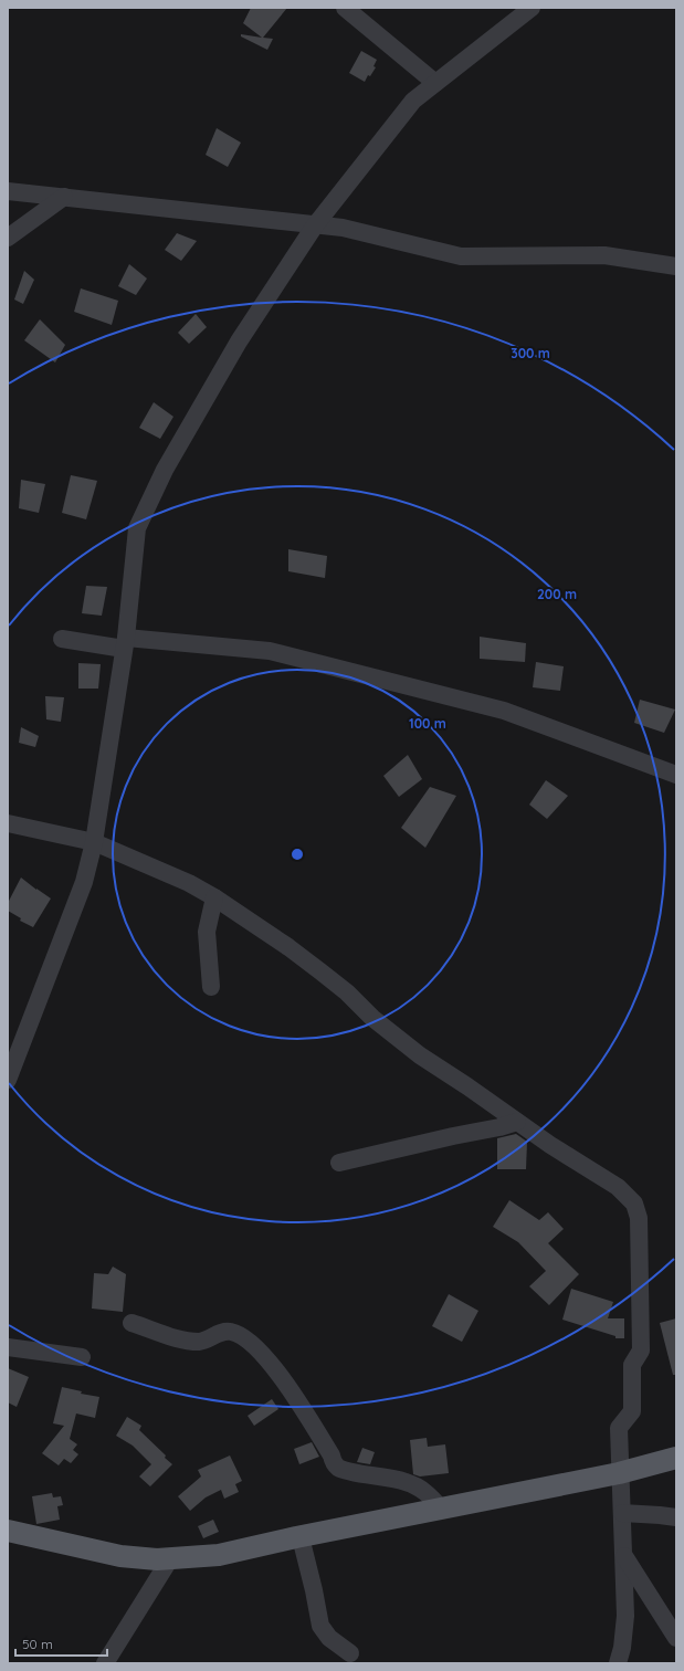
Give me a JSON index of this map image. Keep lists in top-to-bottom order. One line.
{"scale_bar":"50 m","rings":["300 m","200 m","100 m"]}
